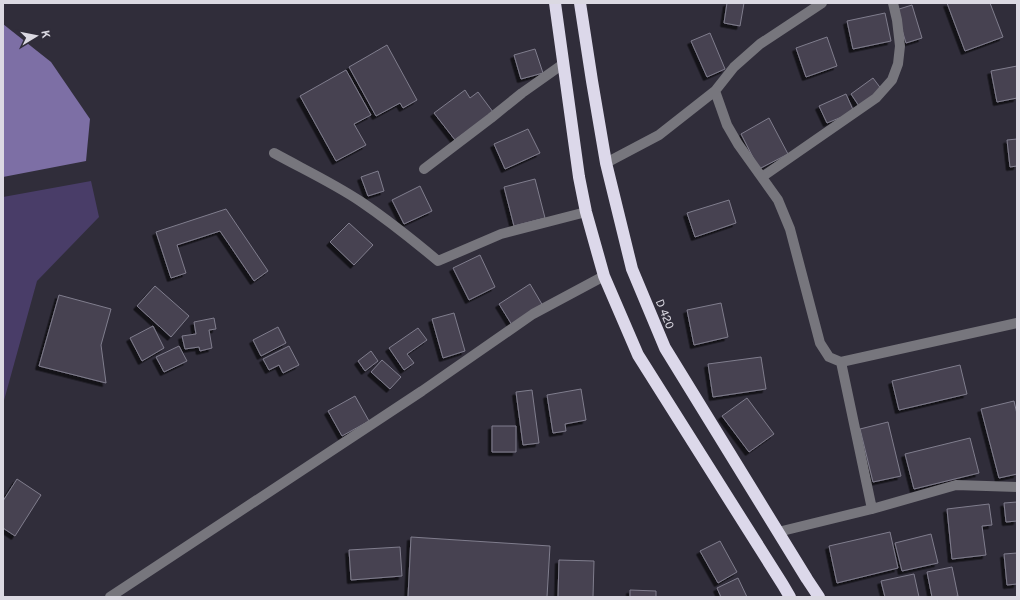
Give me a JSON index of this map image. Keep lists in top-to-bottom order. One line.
{"streets":{"highway":["D 420"]},"north":"right"}
